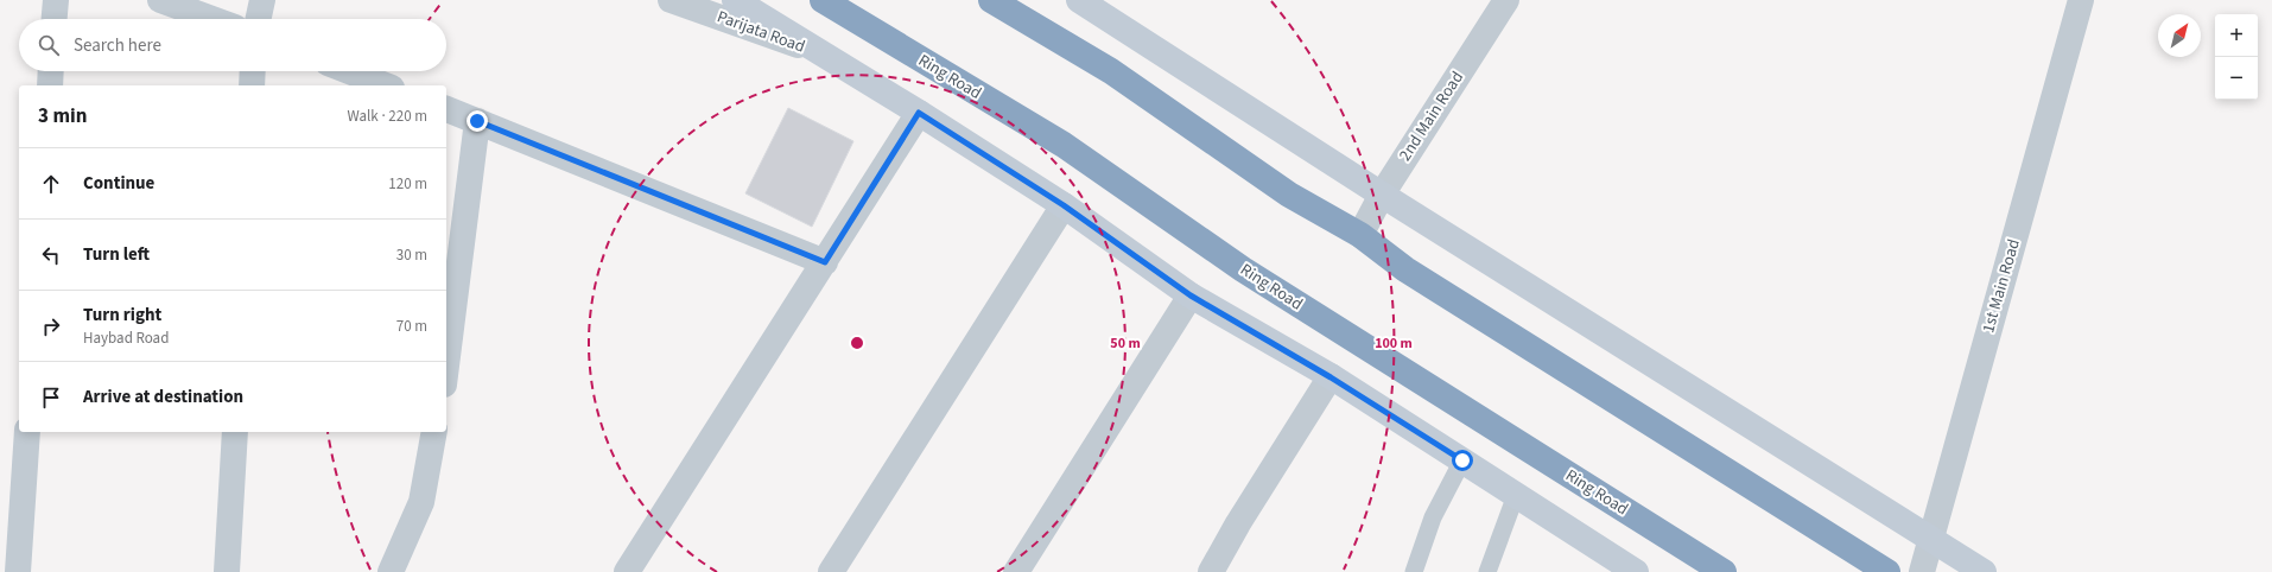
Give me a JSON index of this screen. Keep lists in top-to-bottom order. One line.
{"streets":{"highway":["Ring Road"],"street":["Parijata Road","2nd Main Road","1st Main Road"]},"north":"top right","page":{"map_buttons":["+","−"],"search":"Search here","heading":["3 min","Walk · 220 m"],"list":[["Continue","120 m"],["Turn left","30 m"],["Turn right","Haybad Road","70 m"],"Arrive at destination"]},"rings":["50 m","100 m"]}
